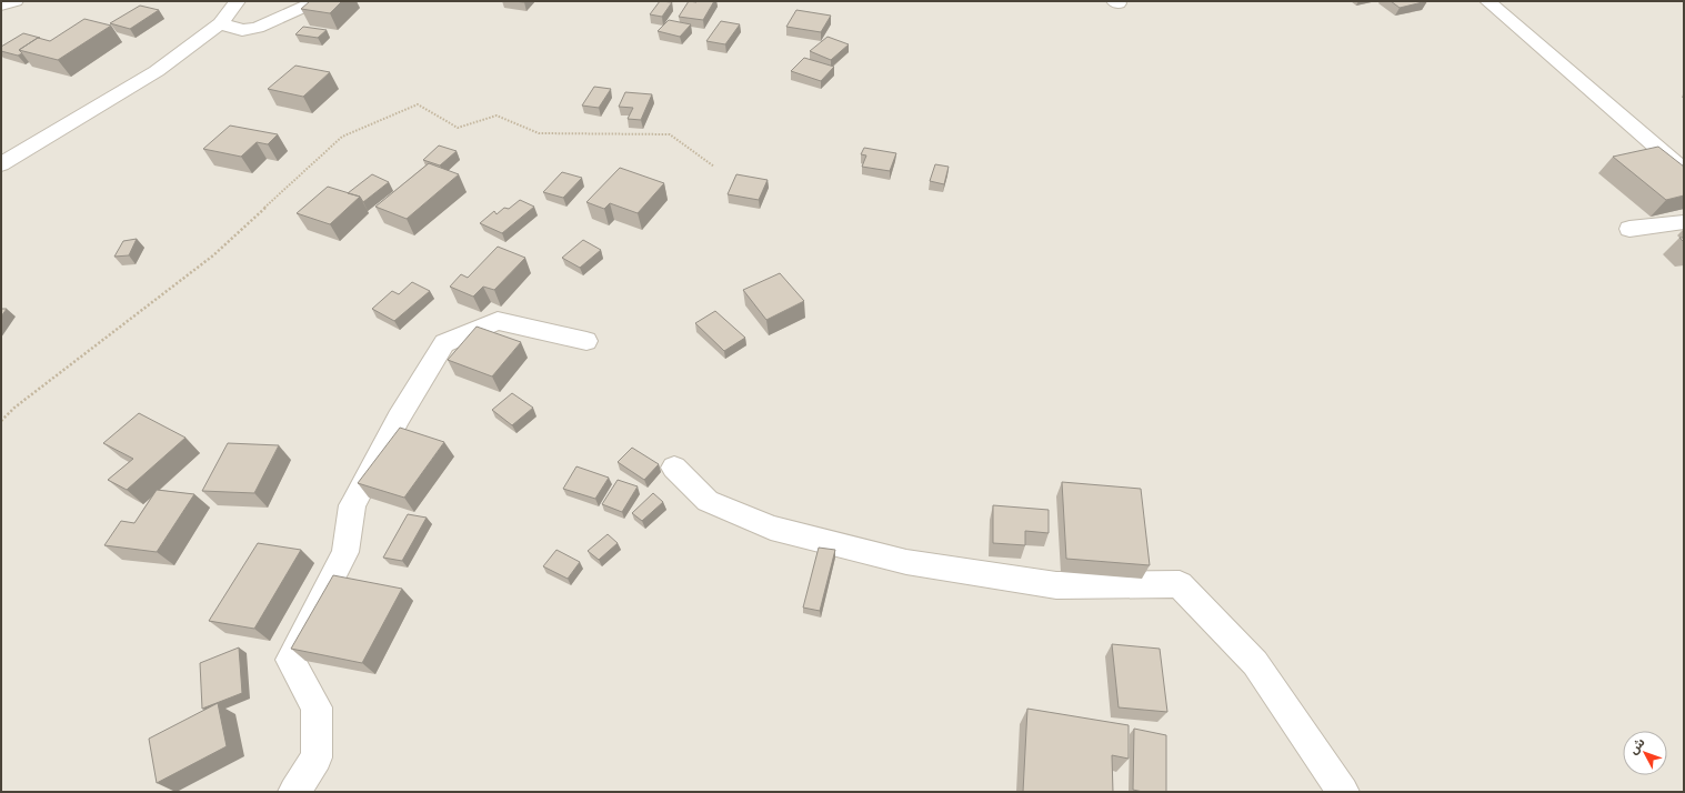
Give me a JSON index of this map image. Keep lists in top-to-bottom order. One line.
{"north":"top left"}
